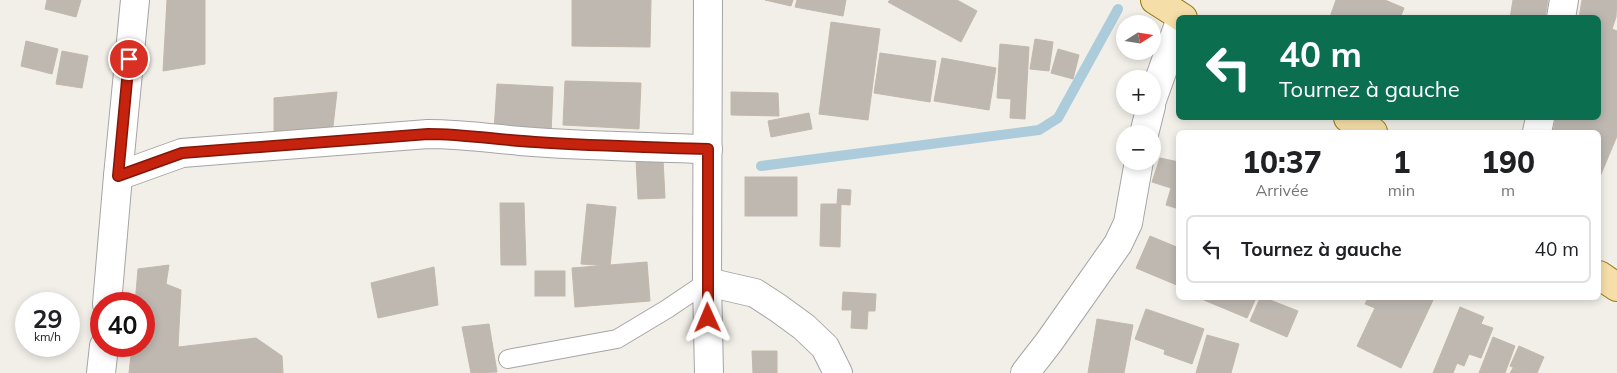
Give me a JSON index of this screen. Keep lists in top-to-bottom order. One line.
{"north":"right","page":{"map_buttons":["+","−"],"turn":["40 m","Tournez à gauche"],"eta":["10:37","Arrivée","1","min","190","m"],"list":[{"name":"Tournez à gauche","value":"40 m"}],"speed":"29 km/h","limit":"40"}}
